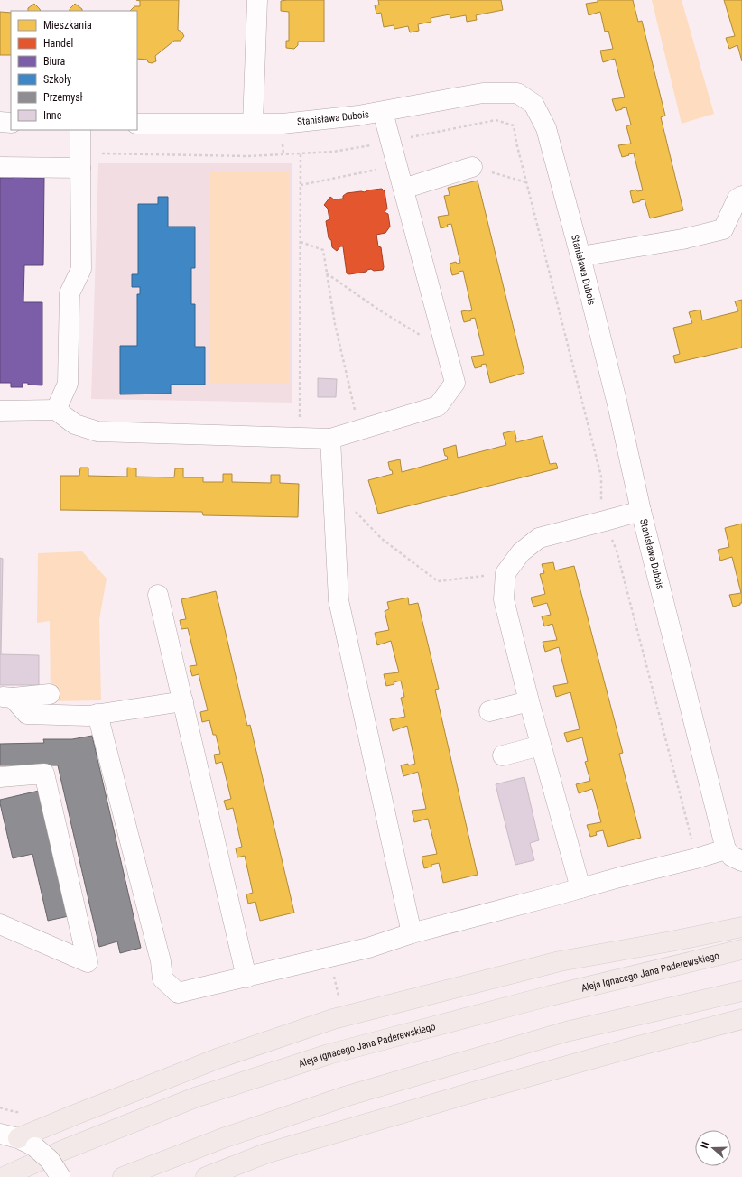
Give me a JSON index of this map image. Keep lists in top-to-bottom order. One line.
{"streets":{"main road":["Aleja Ignacego Jana Paderewskiego"],"street":["Stanisława Dubois"]},"legend":["Mieszkania","Handel","Biura","Szkoły","Przemysł","Inne"],"north":"left"}
